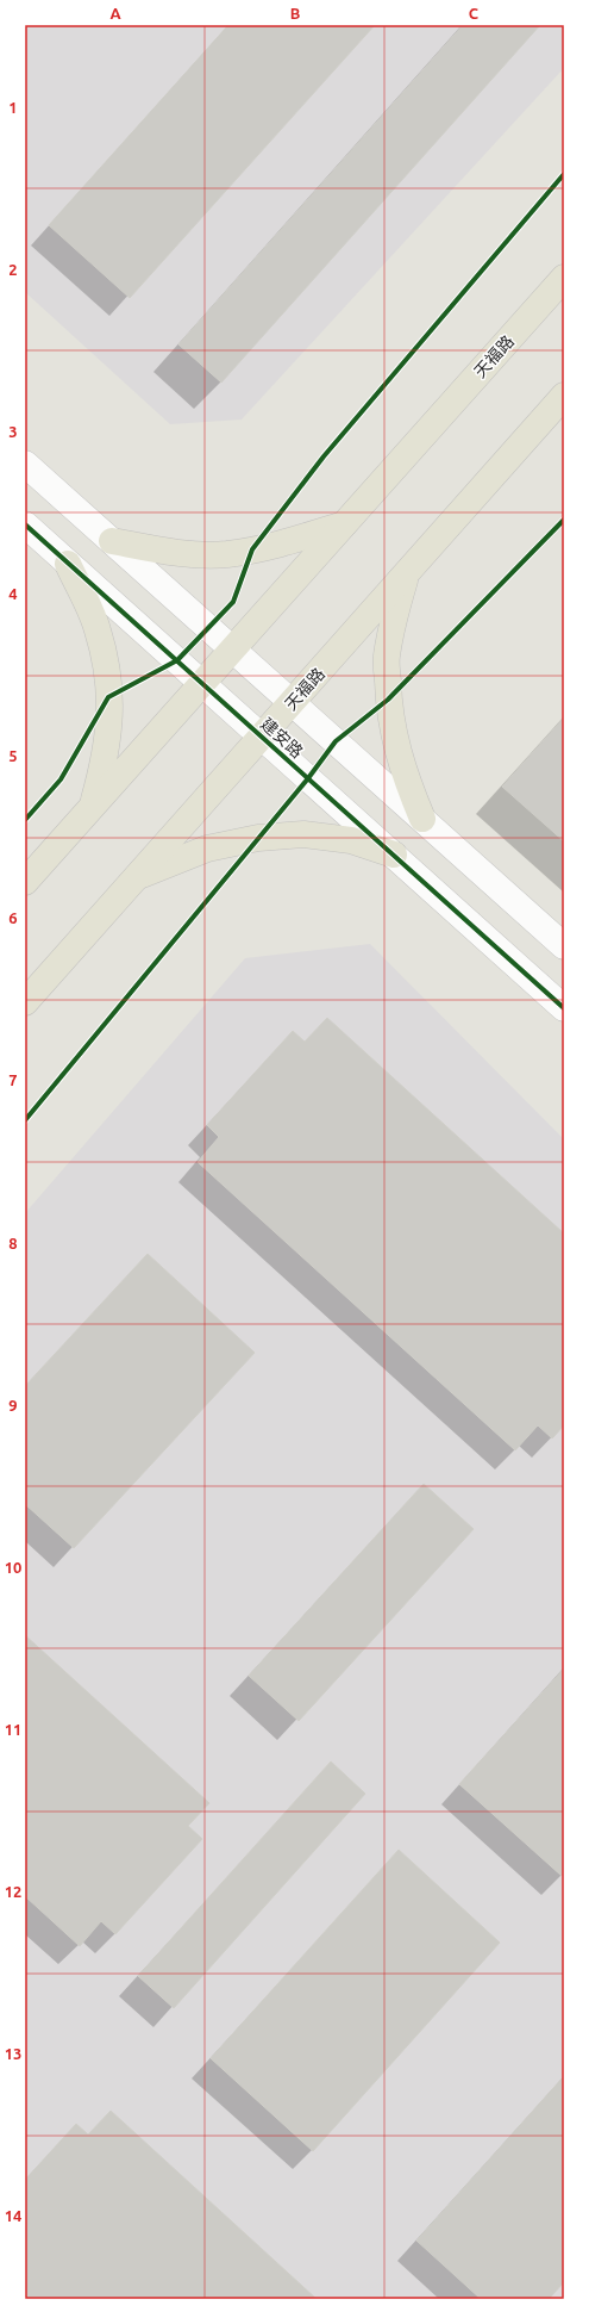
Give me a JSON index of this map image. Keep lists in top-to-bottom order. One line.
{"streets":{"main road":["天福路"],"street":["建安路"]},"crossings":[["天福路","建安路"]],"grid":{"columns":["A","B","C"],"rows":["1","2","3","4","5","6","7","8","9","10","11","12","13","14"]}}
